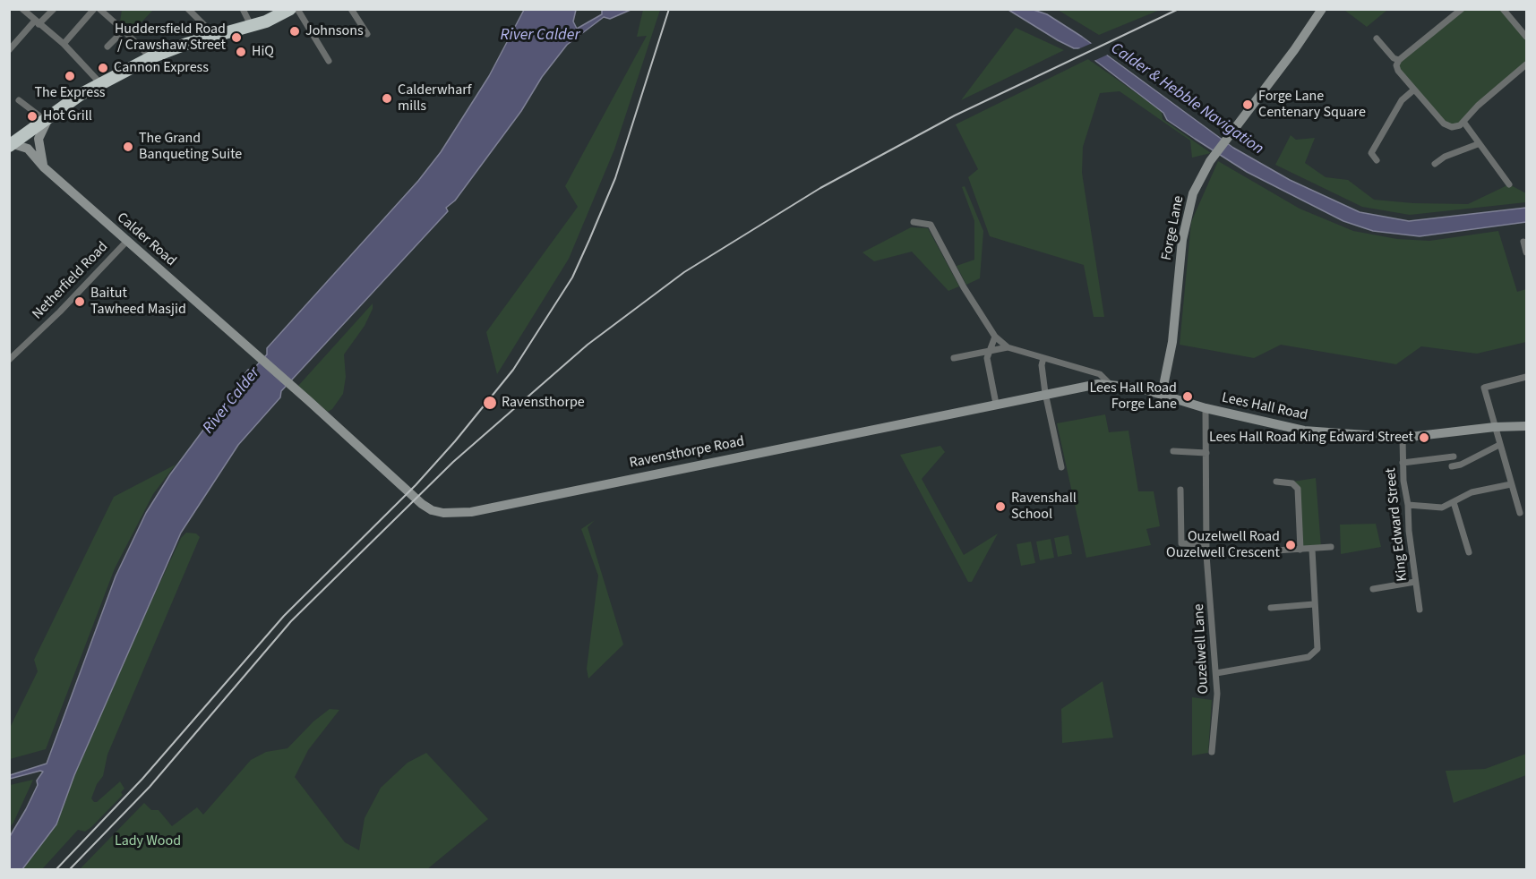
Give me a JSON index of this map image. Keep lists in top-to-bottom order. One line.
{"streets":{"street":["Forge Lane","Calder Road","Netherfield Road","Lees Hall Road","Ravensthorpe Road","King Edward Street","Ouzelwell Lane"]},"crossings":[["Forge Lane","Lees Hall Road"],["Calder Road","Netherfield Road"],["Calder Road","Ravensthorpe Road"],["Lees Hall Road","Ravensthorpe Road"],["Lees Hall Road","King Edward Street"],["Lees Hall Road","Ouzelwell Lane"]],"water":["River Calder","Calder & Hebble Navigation"],"parks":["Lady Wood"],"places":["Johnsons","Huddersfield Road / Crawshaw Street","HiQ","Cannon Express","The Express","Calderwharf mills","Forge Lane Centenary Square","Hot Grill","The Grand Banqueting Suite","Baitut Tawheed Masjid","Lees Hall Road Forge Lane","Ravensthorpe","Lees Hall Road King Edward Street","Ravenshall School","Ouzelwell Road Ouzelwell Crescent"]}
